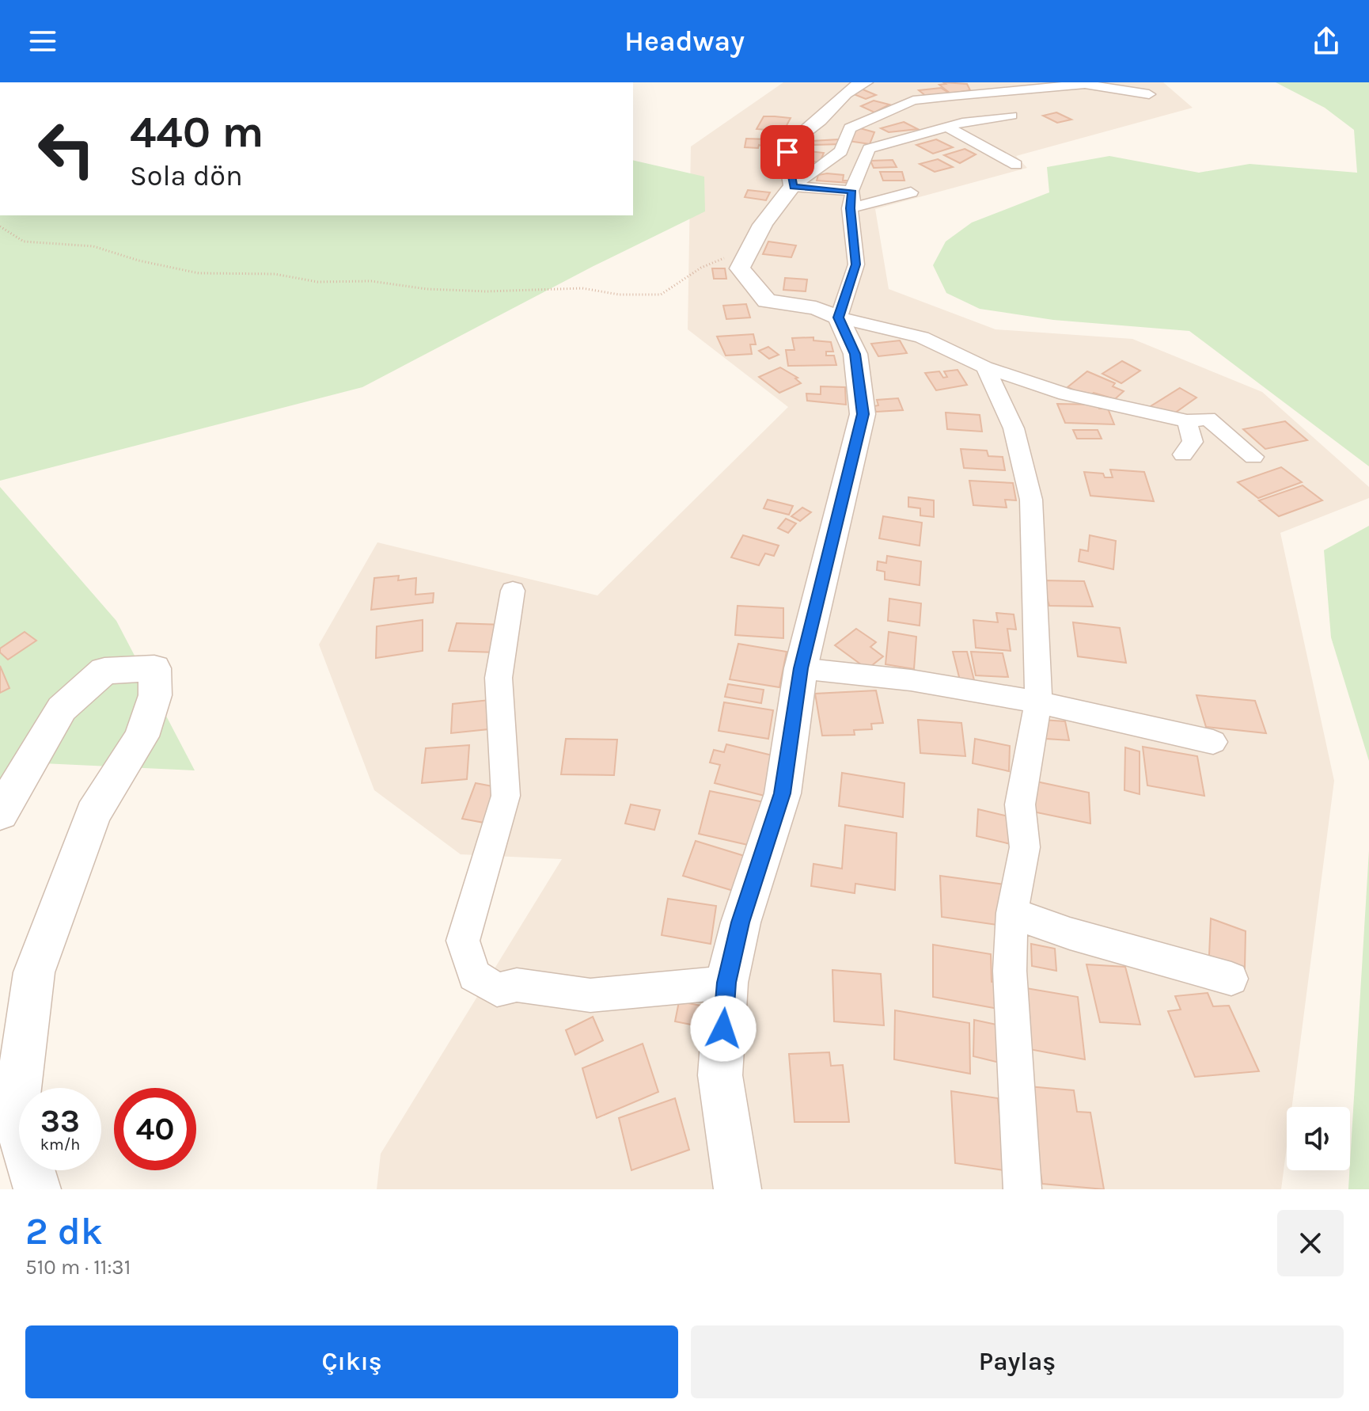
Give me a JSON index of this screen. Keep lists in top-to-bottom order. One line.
{"page":{"header":"Headway","turn":["440 m","Sola dön"],"speed":"33 km/h","limit":"40","heading":["2 dk","510 m · 11:31"],"buttons":["Çıkış","Paylaş"]}}
